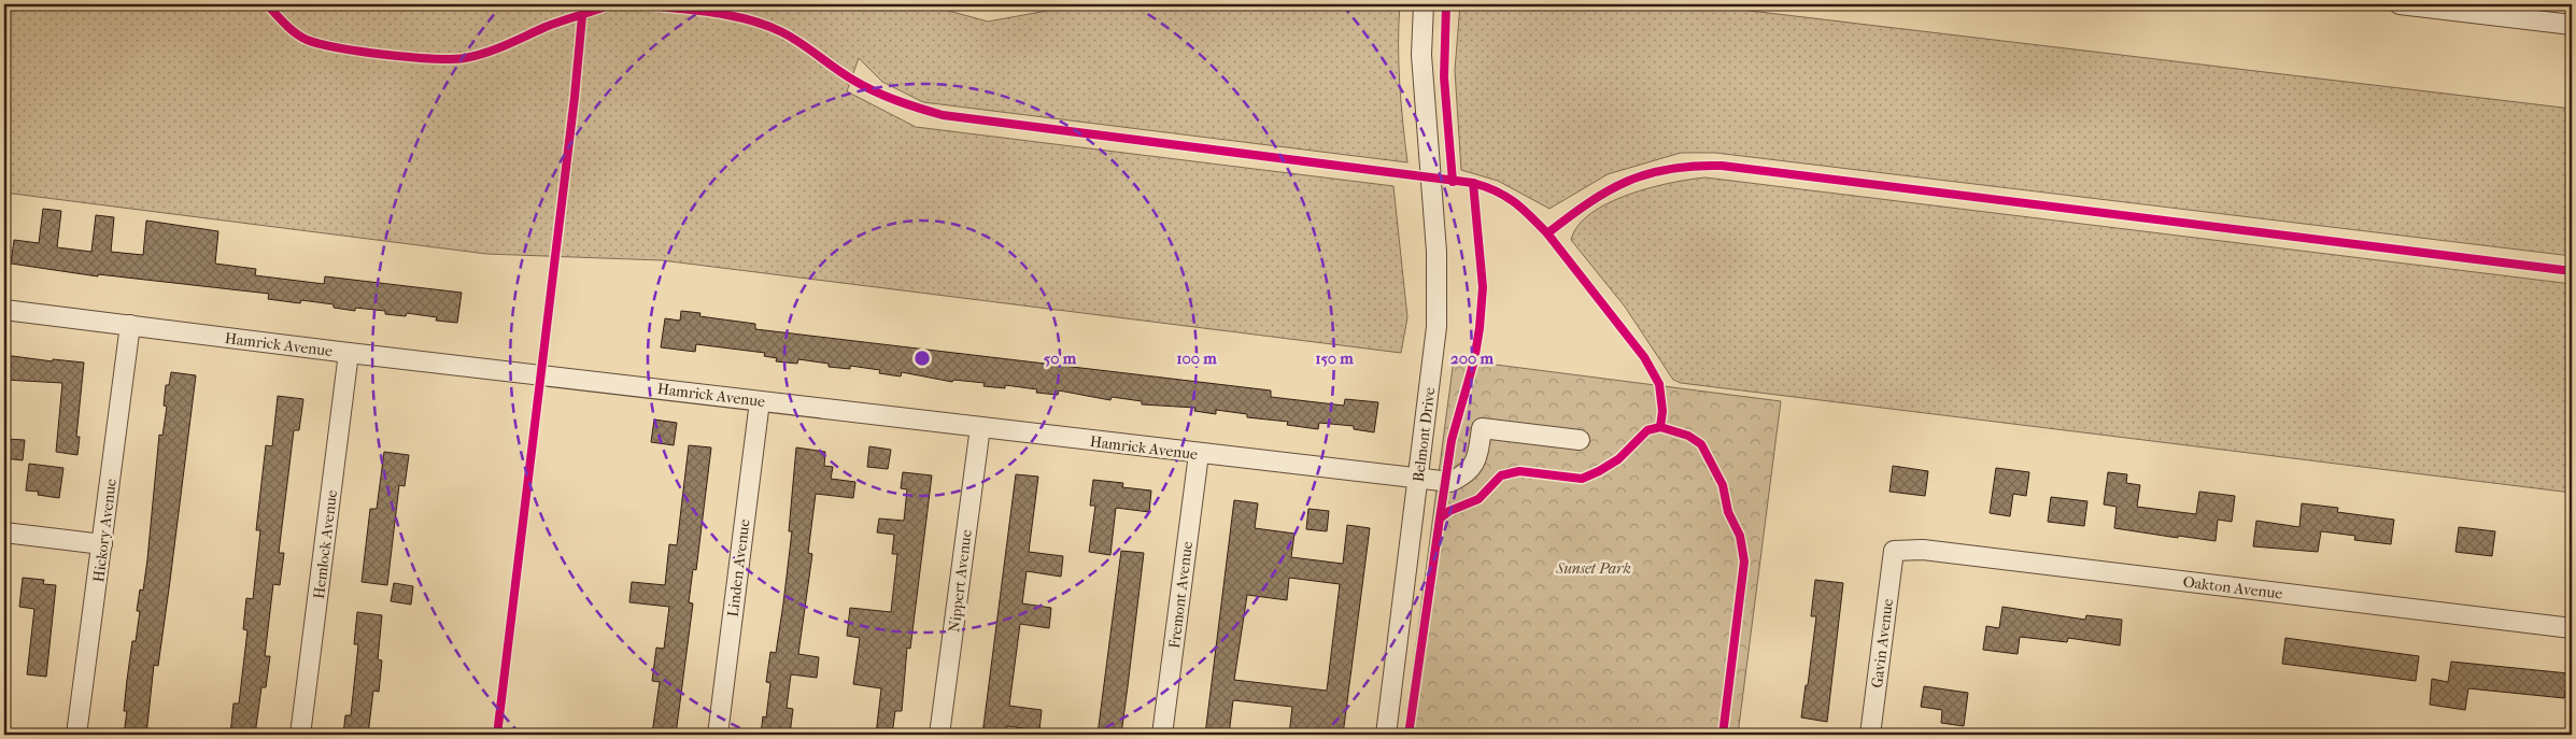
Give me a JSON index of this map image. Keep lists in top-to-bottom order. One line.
{"streets":{"street":["Hamrick Avenue","Belmont Drive","Hickory Avenue","Hemlock Avenue","Linden Avenue","Nippert Avenue","Oakton Avenue","Fremont Avenue","Gavin Avenue"]},"crossings":[["Hamrick Avenue","Belmont Drive"],["Hamrick Avenue","Hickory Avenue"],["Hamrick Avenue","Hemlock Avenue"],["Hamrick Avenue","Linden Avenue"],["Hamrick Avenue","Nippert Avenue"],["Hamrick Avenue","Fremont Avenue"],["Oakton Avenue","Gavin Avenue"]],"parks":["Sunset Park"],"rings":["50 m","100 m","150 m","200 m"]}
